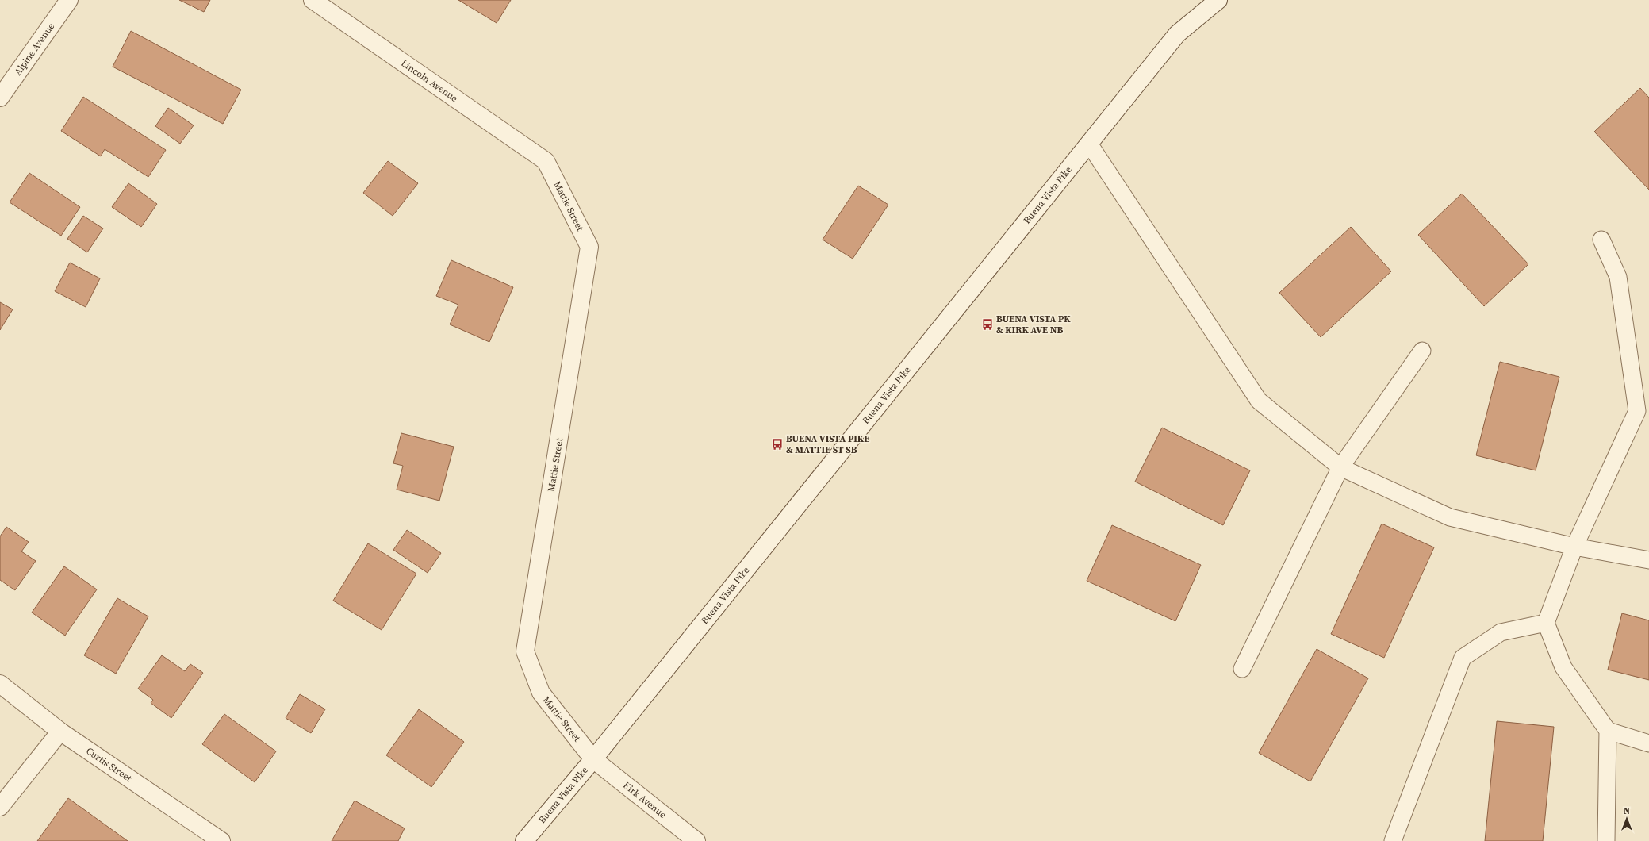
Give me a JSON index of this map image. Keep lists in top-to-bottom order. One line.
{"streets":{"street":["Alpine Avenue","Lincoln Avenue","Buena Vista Pike","Mattie Street","Curtis Street","Kirk Avenue"]},"crossings":[["Lincoln Avenue","Mattie Street"],["Buena Vista Pike","Mattie Street"],["Buena Vista Pike","Kirk Avenue"],["Mattie Street","Kirk Avenue"]],"places":{"bus stop":["BUENA VISTA PK & KIRK AVE NB","BUENA VISTA PIKE & MATTIE ST SB"]},"north":"top"}
